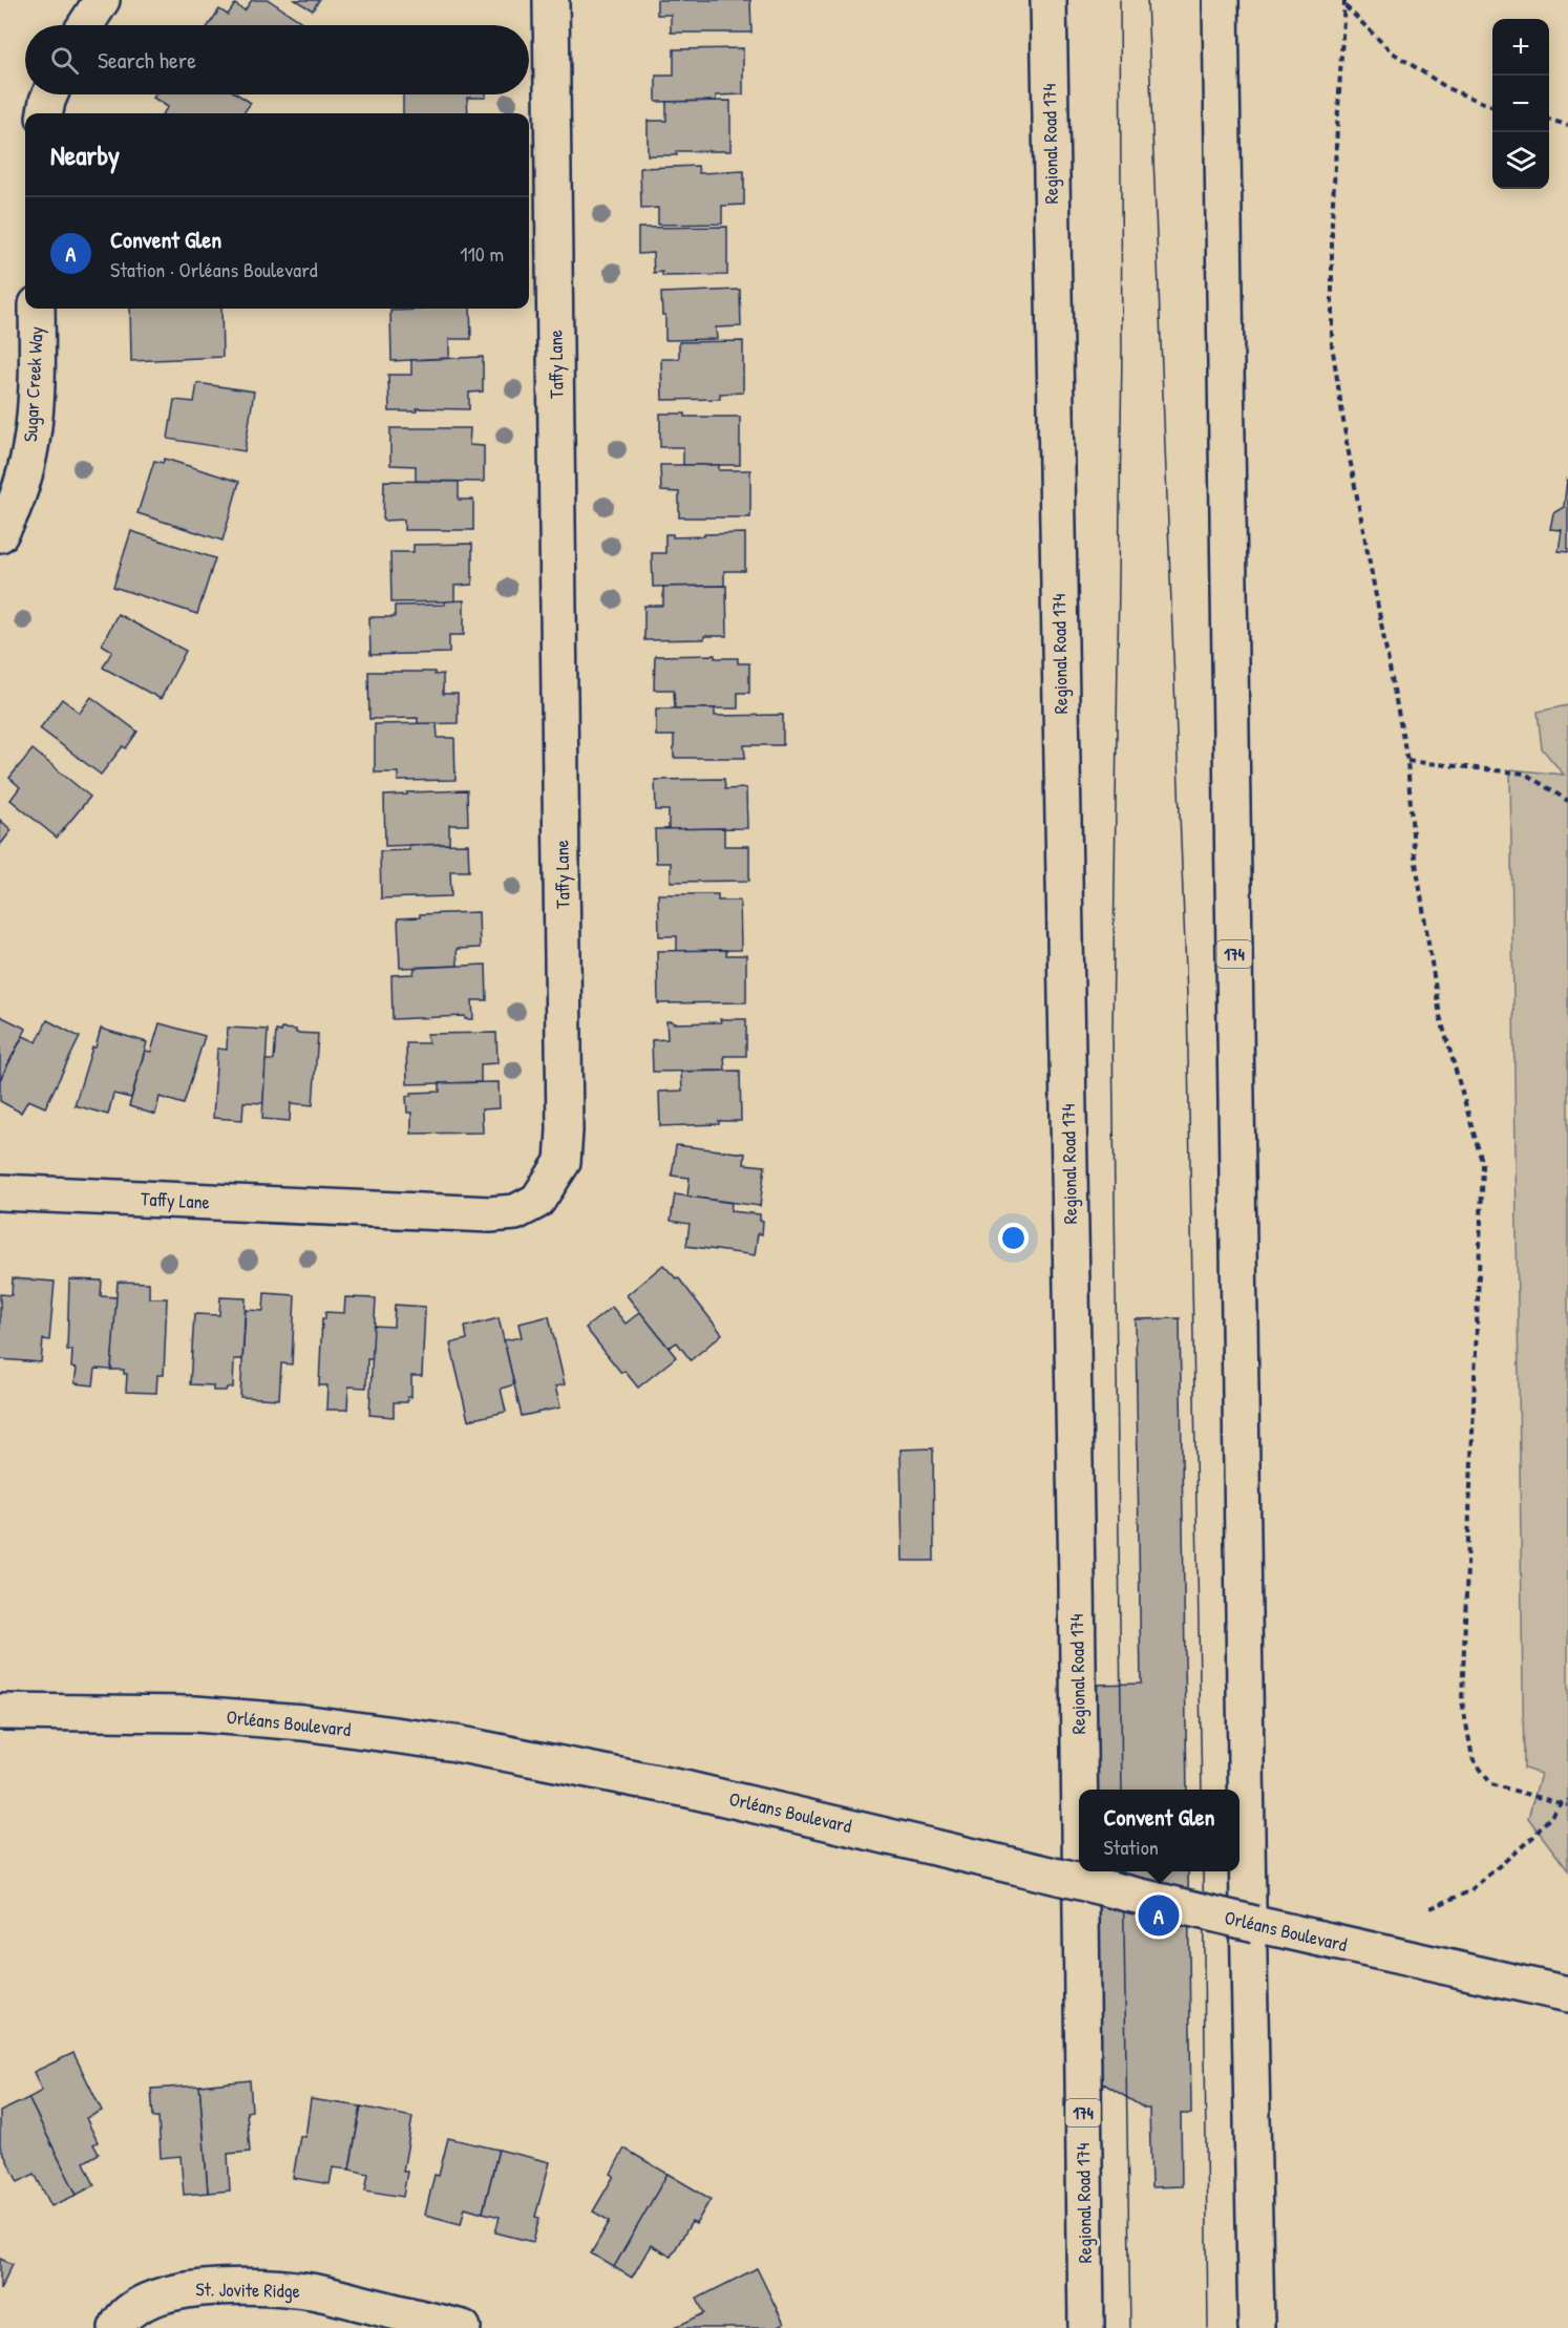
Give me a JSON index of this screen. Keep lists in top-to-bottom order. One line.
{"streets":{"main road":["Regional Road 174","Taffy Lane","Sugar Creek Way","174","Orléans Boulevard","St. Jovite Ridge"]},"page":{"map_buttons":["+","−"],"search":"Search here","heading":"Nearby","list":[{"mark":"A","name":"Convent Glen","note":"Station · Orléans Boulevard","value":"110 m"}],"popup":["Convent Glen","Station"],"pins":"A"}}
